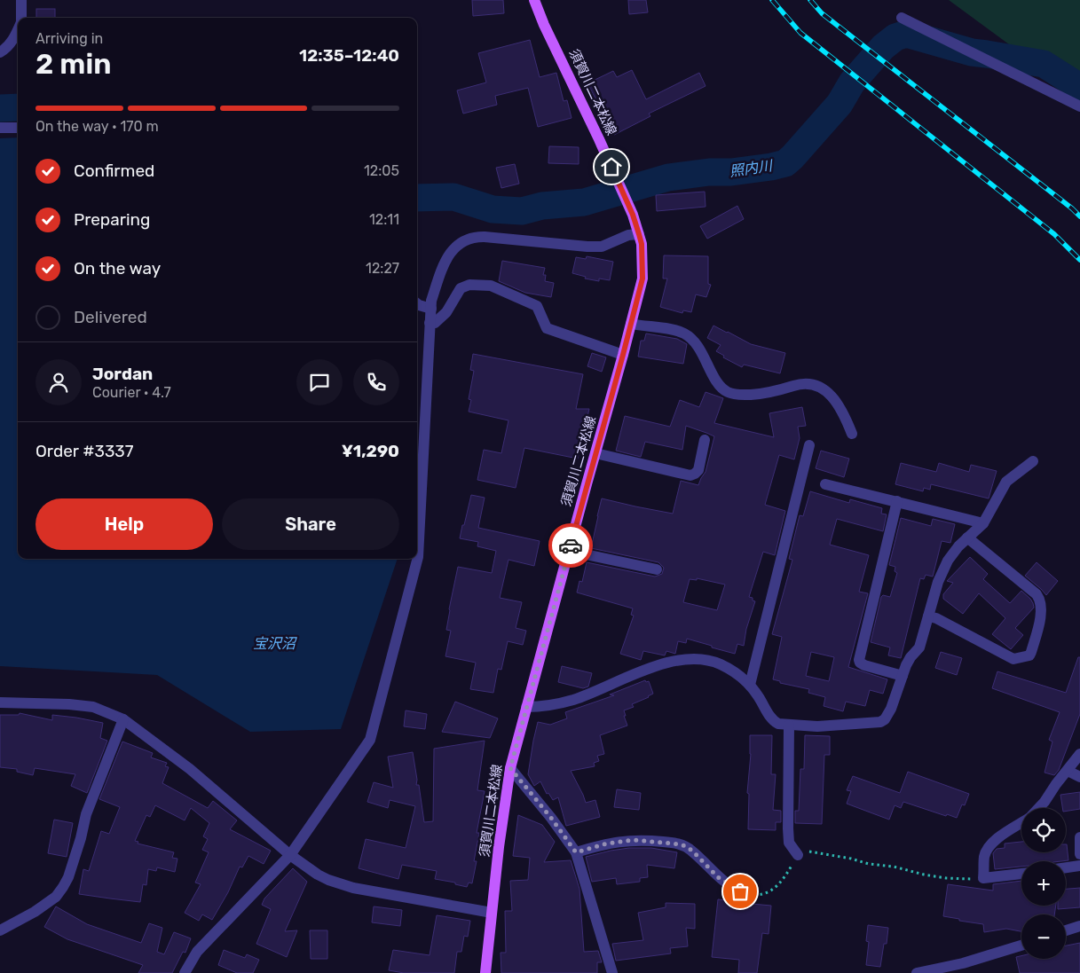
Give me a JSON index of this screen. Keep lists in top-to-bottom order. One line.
{"streets":{"main road":["須賀川二本松線"]},"water":["照内川","宝沢沼"],"page":{"heading":["2 min","Arriving in","12:35–12:40"],"panel":["Jordan","Courier · 4.7","Order #3337","¥1,290"],"bar":"On the way · 170 m","list":[["Confirmed","12:05"],["Preparing","12:11"],["On the way","12:27"],"Delivered"],"buttons":["Help","Share"],"map_buttons":["+","−"]}}
